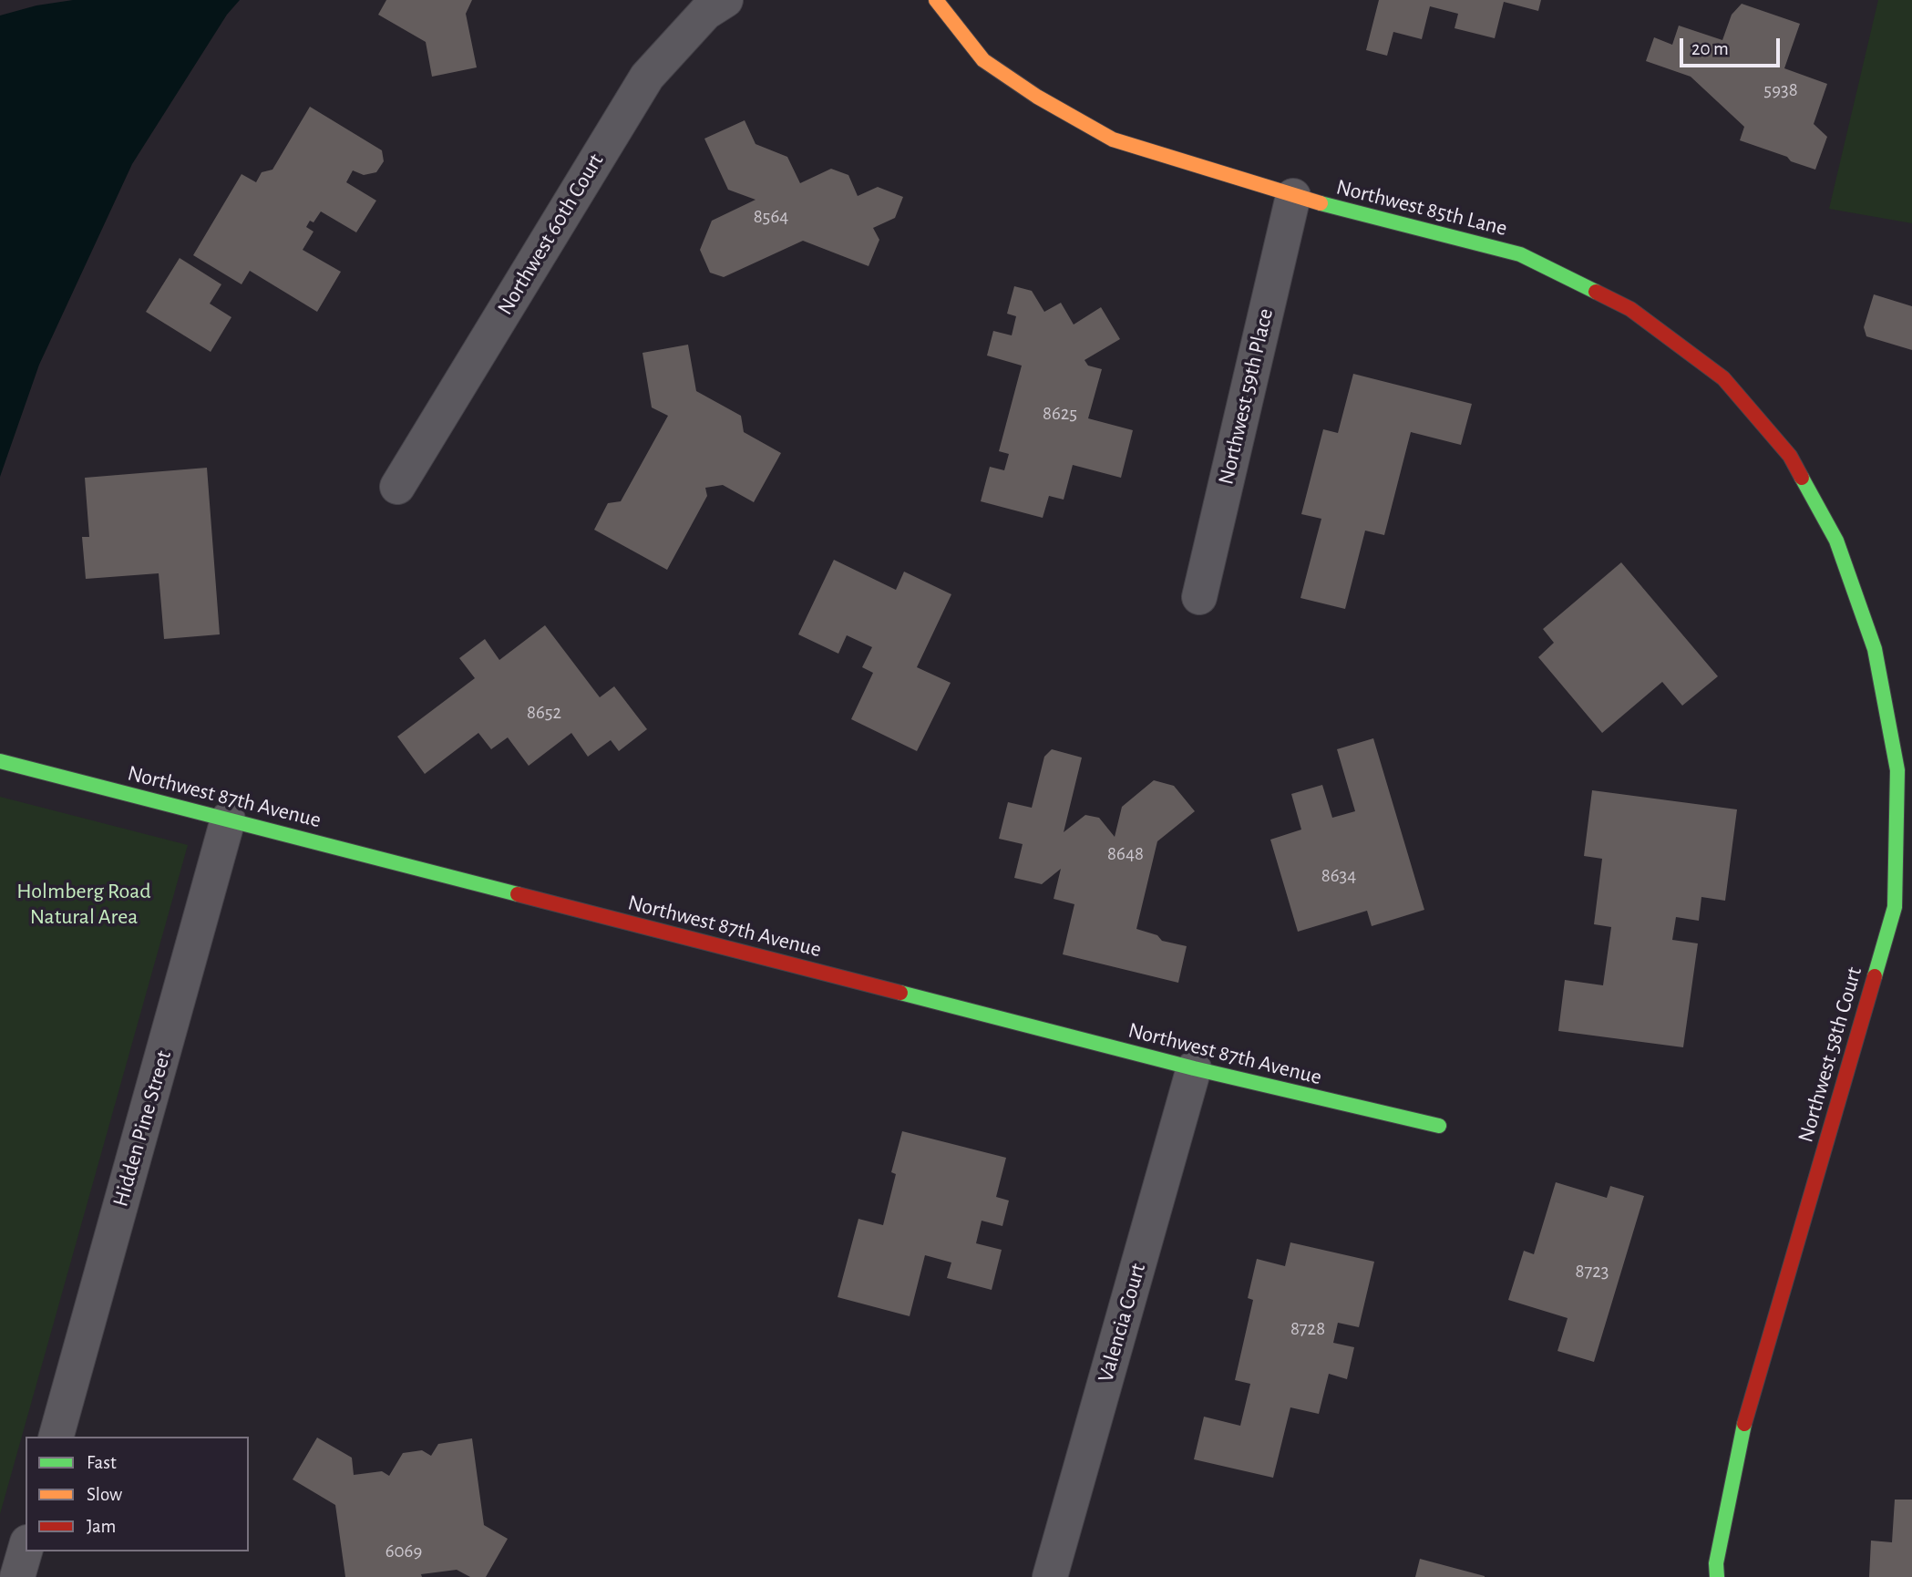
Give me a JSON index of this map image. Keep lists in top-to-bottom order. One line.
{"streets":{"street":["Northwest 85th Lane","Northwest 60th Court","Northwest 59th Place","Northwest 87th Avenue","Northwest 58th Court","Hidden Pine Street","Valencia Court"]},"crossings":[["Northwest 85th Lane","Northwest 59th Place"],["Northwest 85th Lane","Northwest 58th Court"],["Northwest 87th Avenue","Hidden Pine Street"],["Northwest 87th Avenue","Valencia Court"]],"parks":["Holmberg Road Natural Area"],"house_numbers":["5938","8564","8625","8652","8648","8634","8723","8728","6069"],"legend":["Fast","Slow","Jam"],"scale_bar":"20 m"}
